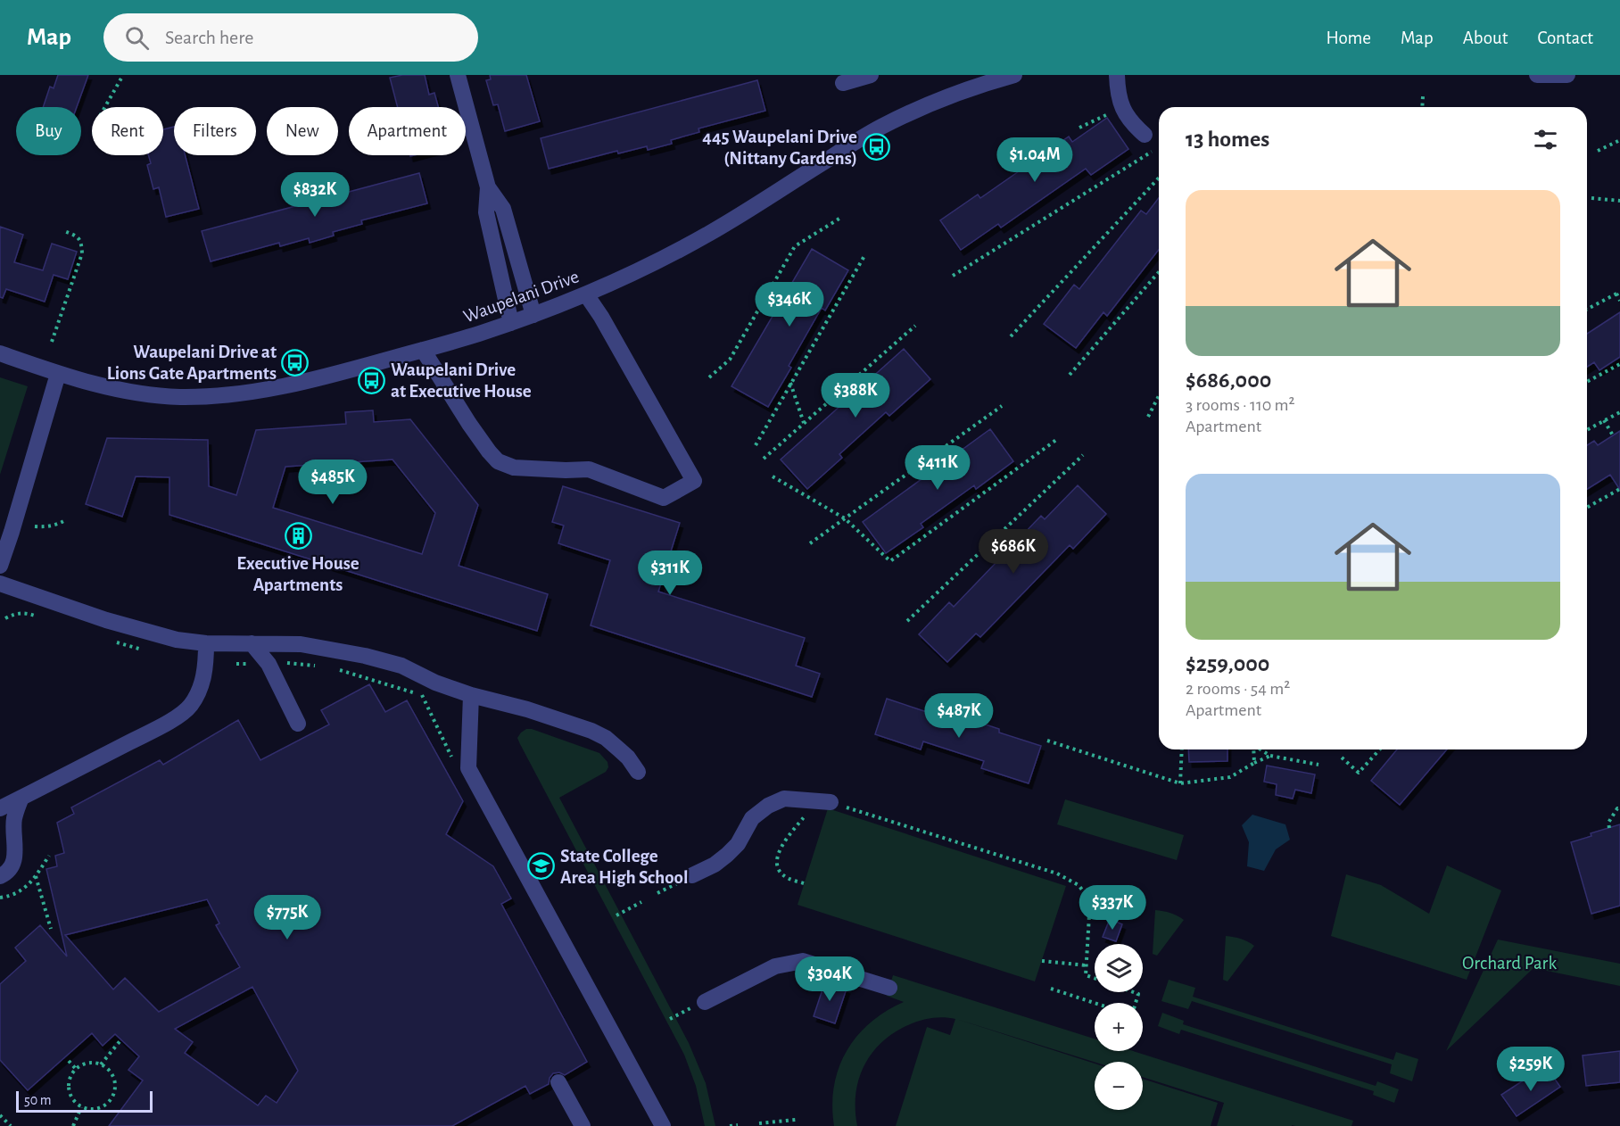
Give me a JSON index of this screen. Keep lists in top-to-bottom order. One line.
{"streets":{"street":["Waupelani Drive"]},"parks":["Orchard Park"],"places":{"bus stop":["445 Waupelani Drive (Nittany Gardens)","Waupelani Drive at Lions Gate Apartments","Waupelani Drive at Executive House"],"building":["Executive House Apartments"],"school or university":["State College Area High School"]},"scale_bar":"50 m","page":{"header":"Map","search":"Search here","nav":["Home","Map","About","Contact"],"chip":["Buy","Rent","Filters","New","Apartment"],"heading":"13 homes","price":["$1.04M","$832K","$346K","$388K","$411K","$485K","$686K","$311K","$487K","$337K","$775K","$304K","$259K"],"list":[{"name":"$686,000","note":"3 rooms · 110 m² · Apartment"},{"name":"$259,000","note":"2 rooms · 54 m² · Apartment"}],"map_buttons":["+","−"],"scale":"50 m"}}
